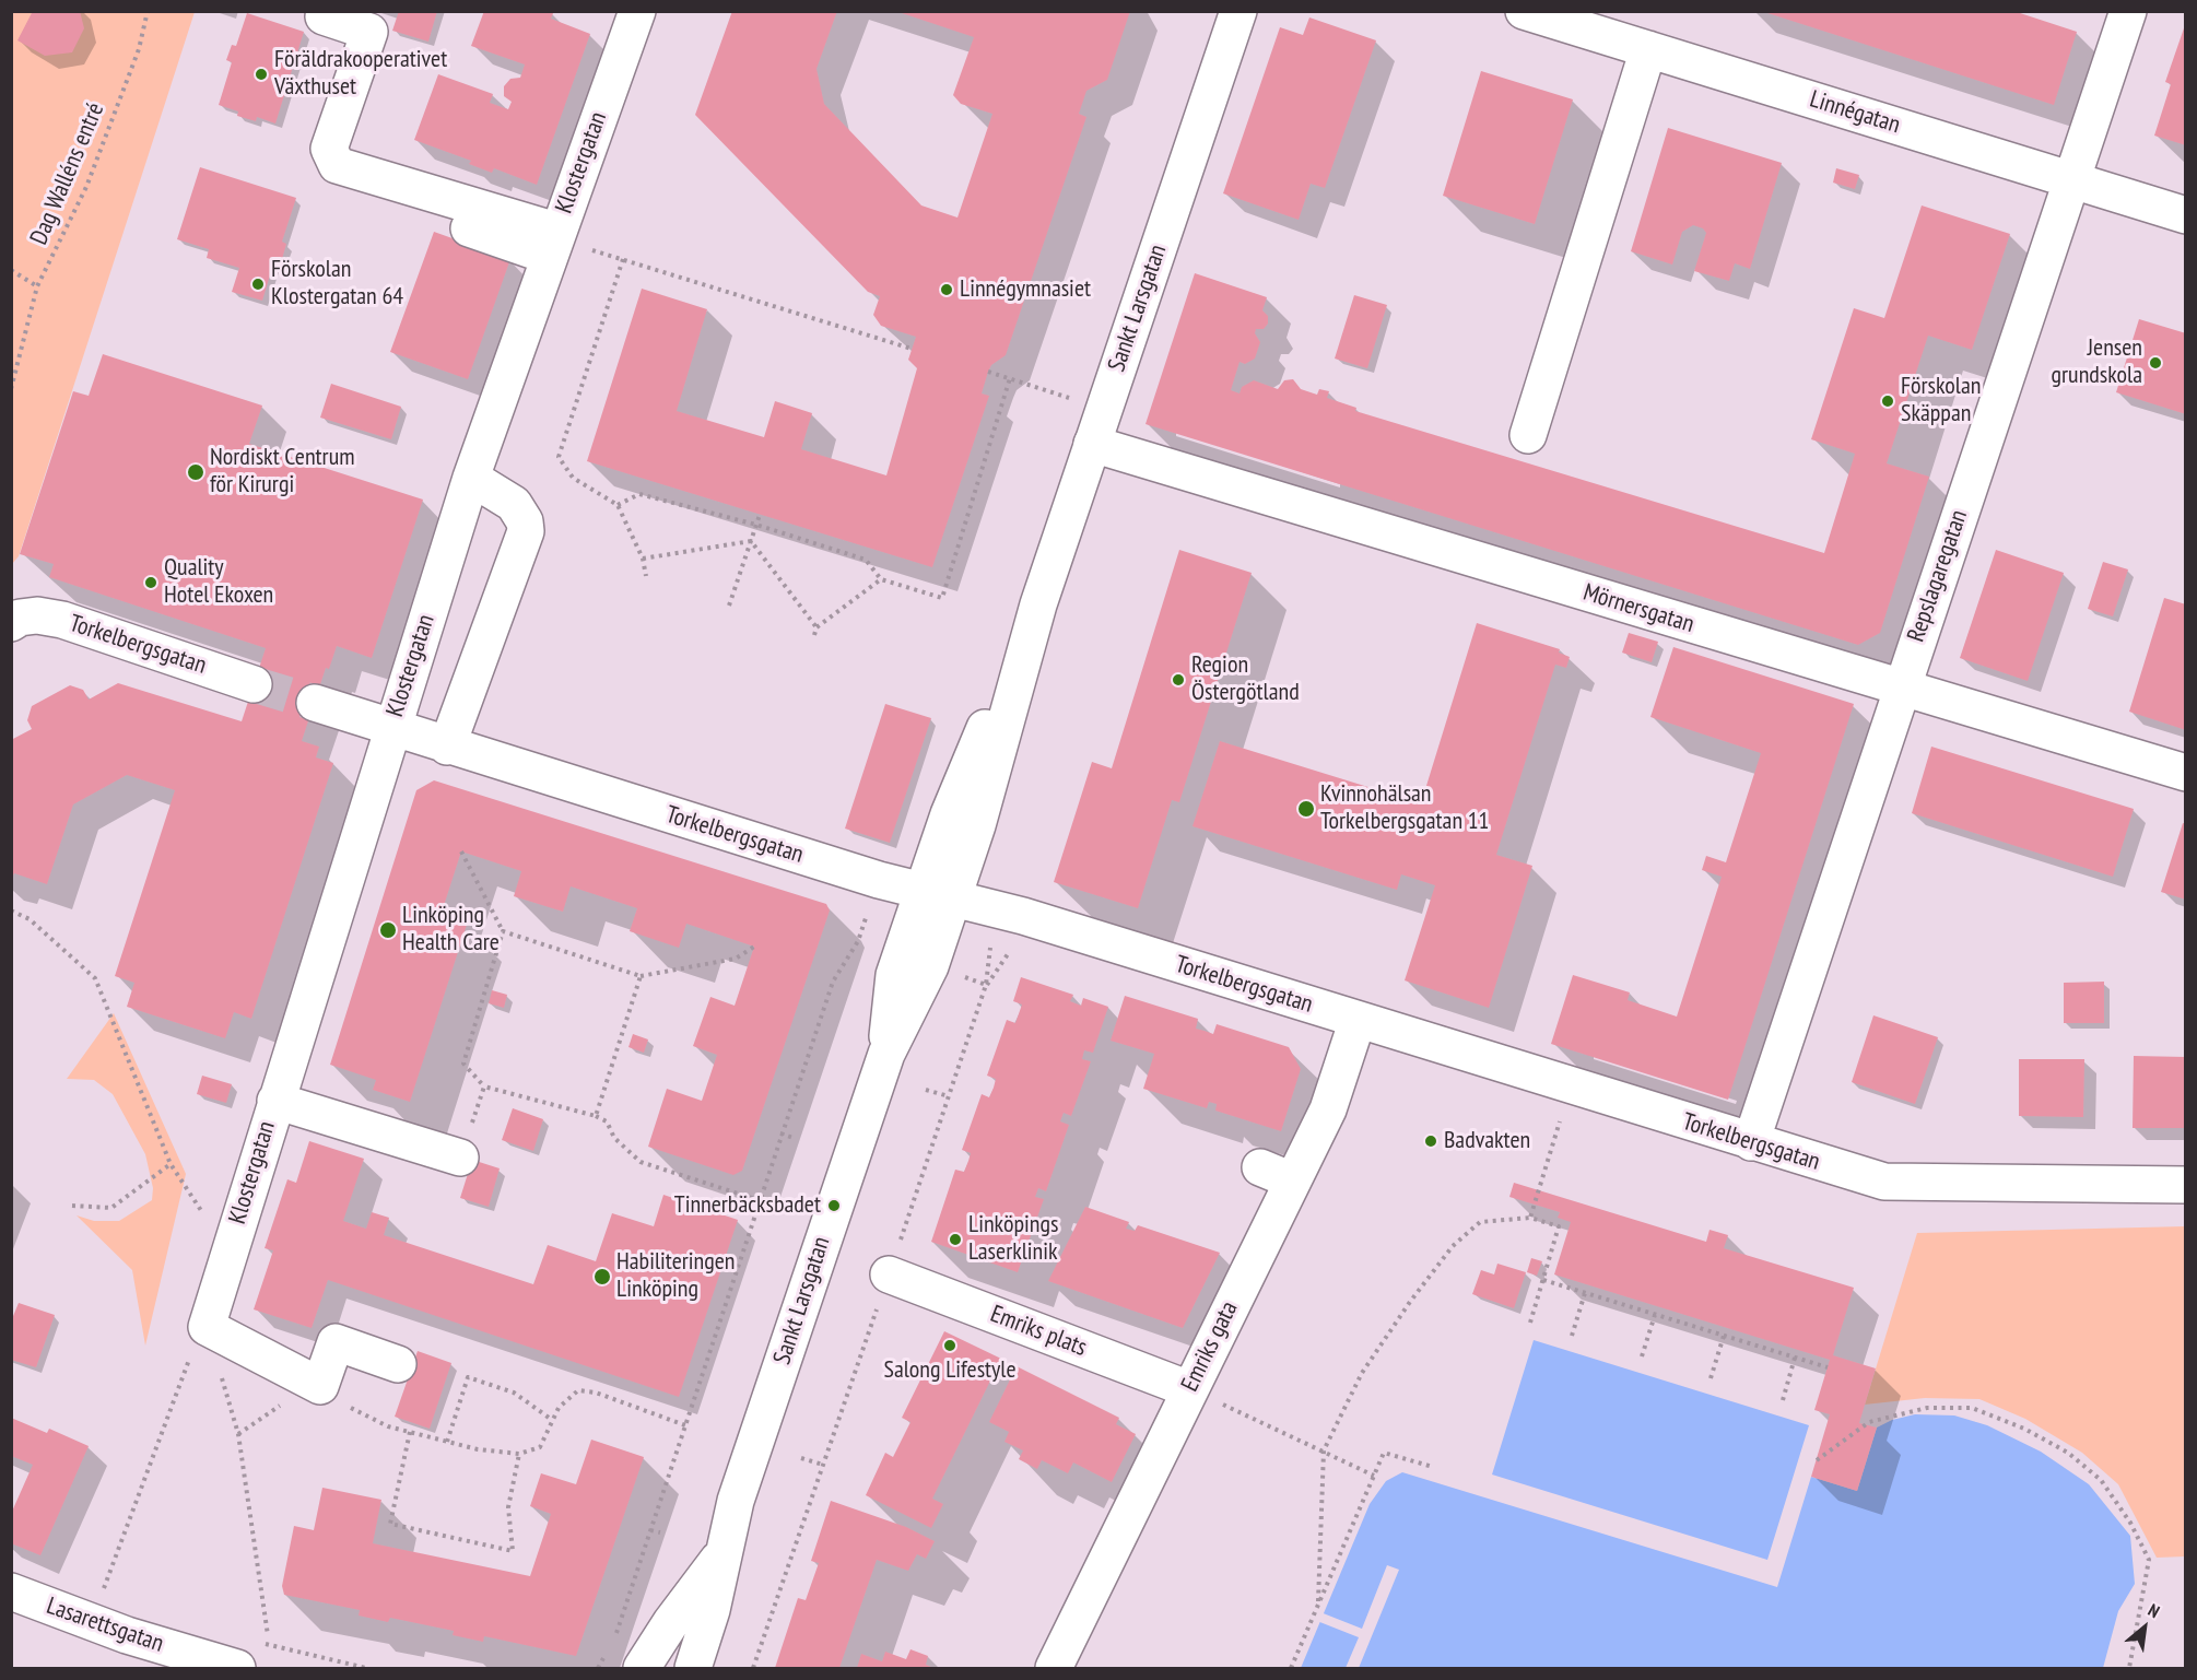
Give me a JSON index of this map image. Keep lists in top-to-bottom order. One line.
{"streets":{"street":["Linnégatan","Klostergatan","Sankt Larsgatan","Repslagaregatan","Mörnersgatan","Torkelbergsgatan","Emriks plats","Emriks gata","Lasarettsgatan"],"path":["Dag Walléns entré"]},"crossings":[["Linnégatan","Repslagaregatan"],["Klostergatan","Torkelbergsgatan"],["Sankt Larsgatan","Mörnersgatan"],["Sankt Larsgatan","Torkelbergsgatan"],["Repslagaregatan","Mörnersgatan"],["Repslagaregatan","Torkelbergsgatan"],["Torkelbergsgatan","Emriks gata"],["Emriks plats","Emriks gata"]],"places":["Föräldrakooperativet Växthuset","Förskolan Klostergatan 64","Linnégymnasiet","Jensen grundskola","Förskolan Skäppan","Nordiskt Centrum för Kirurgi","Quality Hotel Ekoxen","Region Östergötland","Kvinnohälsan Torkelbergsgatan 11","Linköping Health Care","Badvakten","Tinnerbäcksbadet","Linköpings Laserklinik","Habiliteringen Linköping","Salong Lifestyle"],"north":"top right"}
